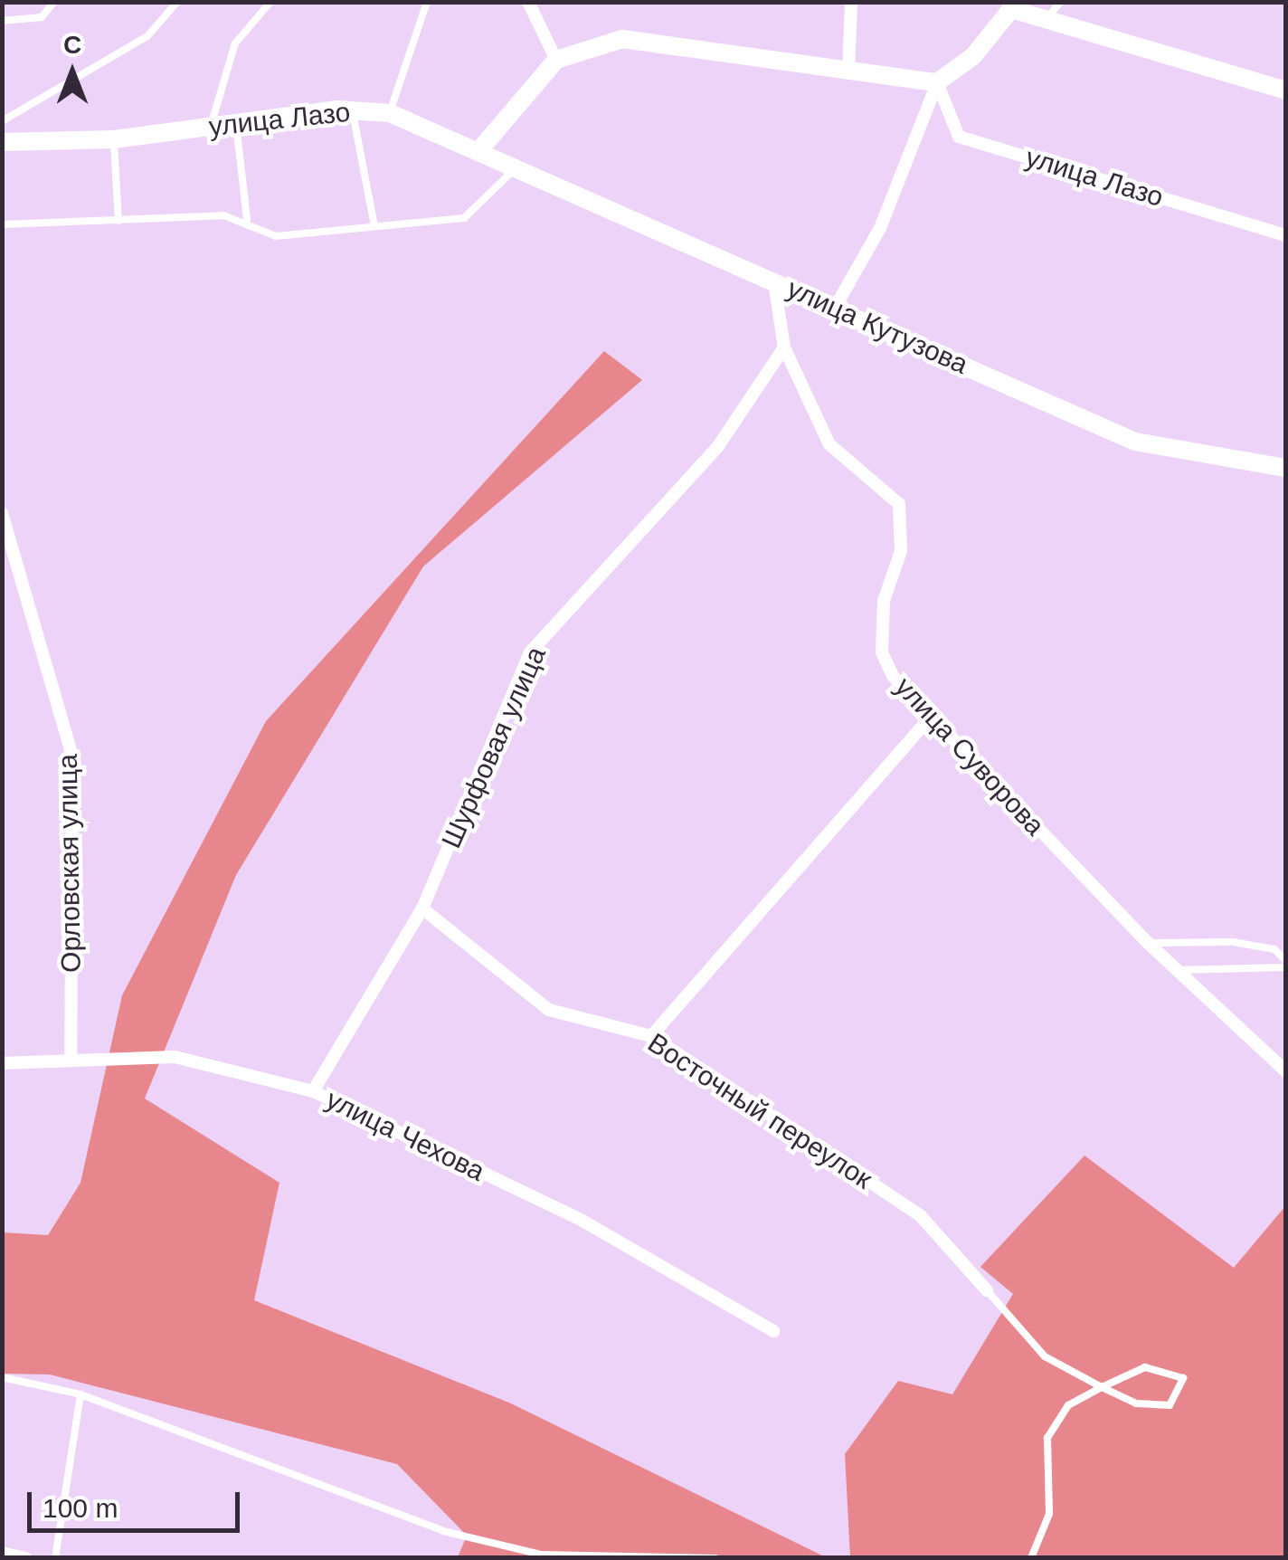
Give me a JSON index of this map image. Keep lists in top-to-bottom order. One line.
{"streets":{"street":["улица Лазо","улица Кутузова","Шурфовая улица","улица Суворова","Орловская улица","Восточный переулок","улица Чехова"]},"crossings":[["улица Лазо","улица Кутузова"],["улица Кутузова","улица Суворова"],["Шурфовая улица","улица Суворова"],["Шурфовая улица","Восточный переулок"],["Шурфовая улица","улица Чехова"],["Орловская улица","улица Чехова"]],"scale_bar":"100 m","north":"top"}
